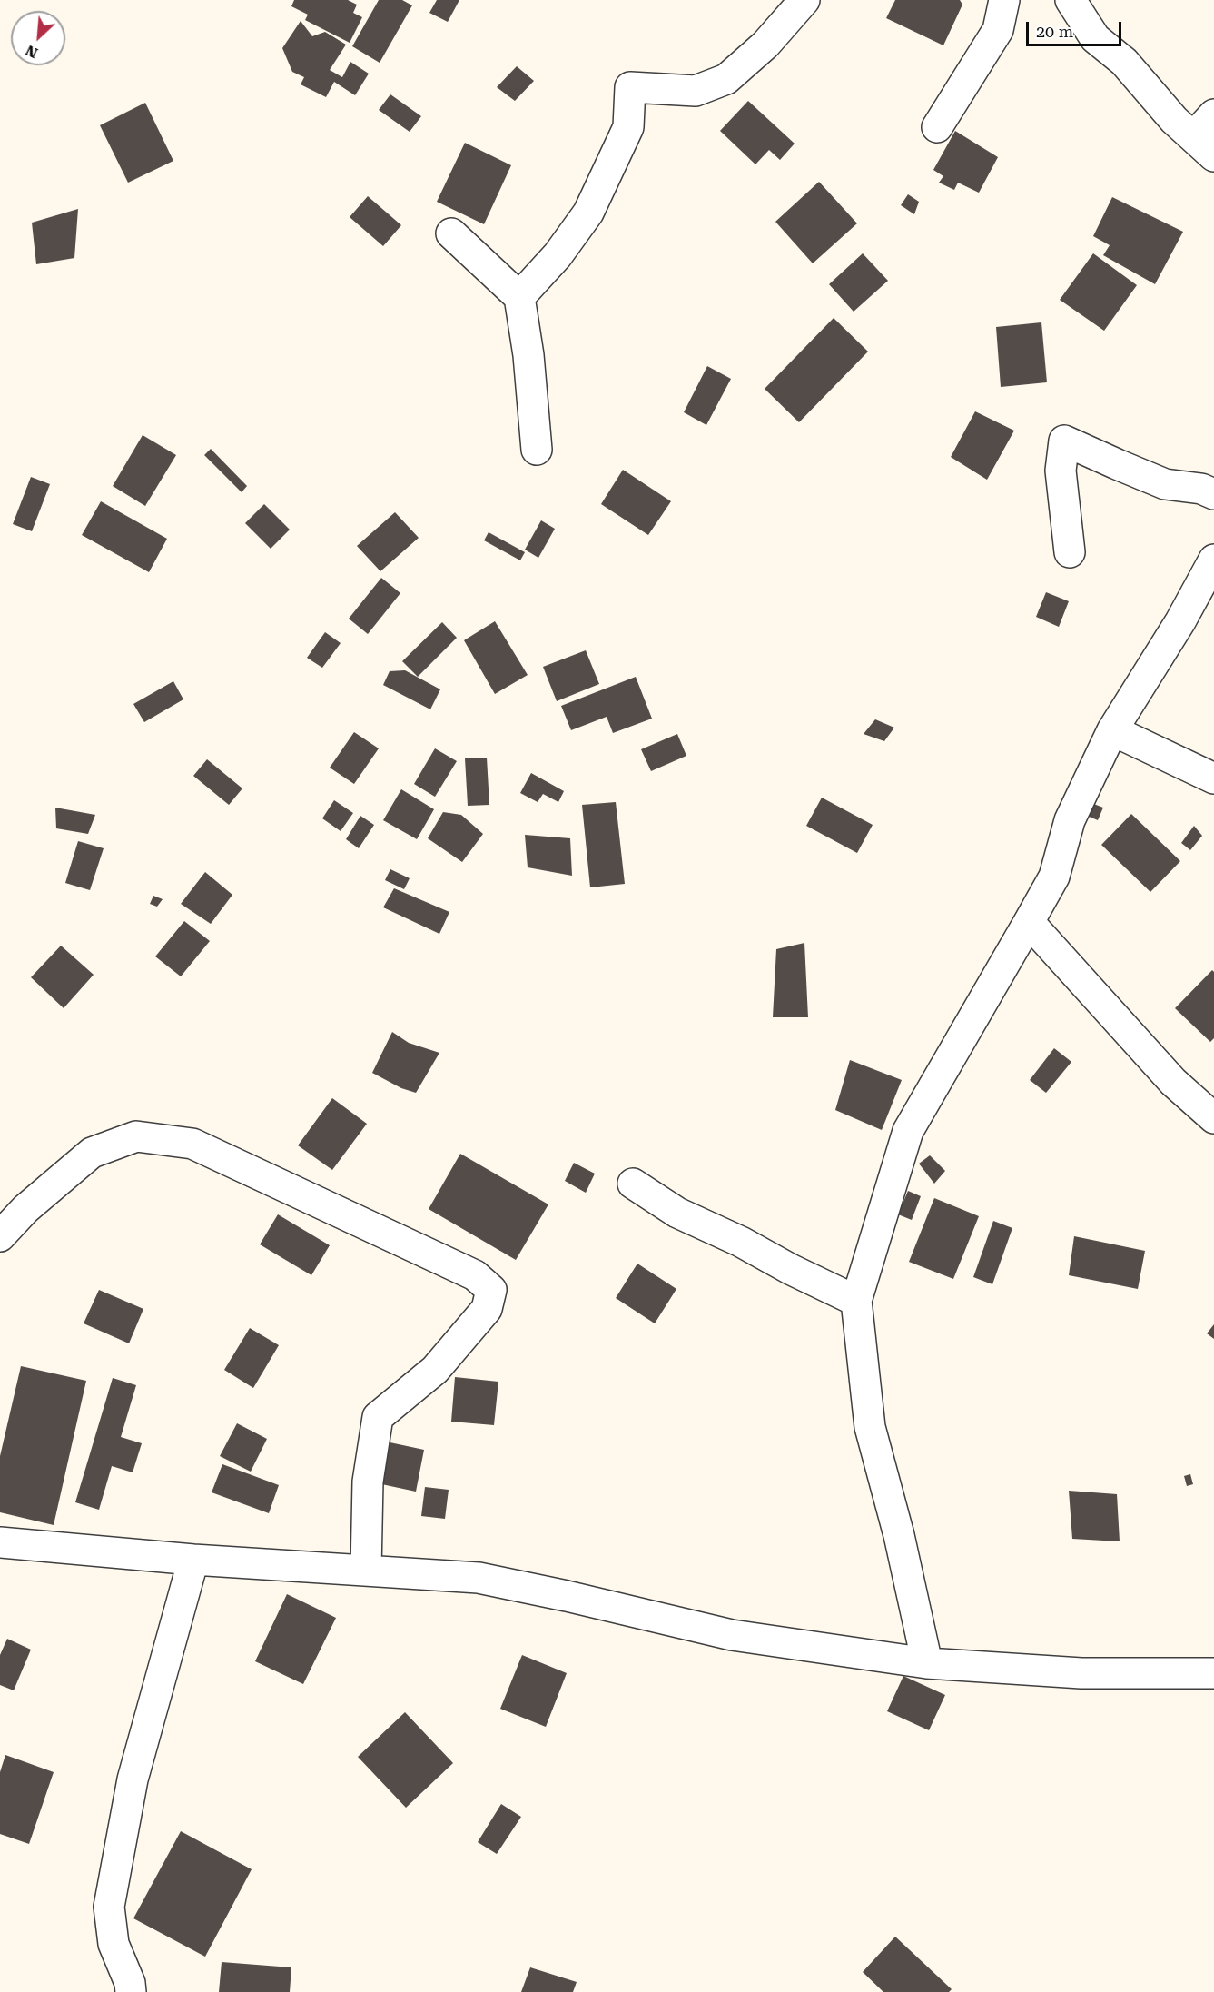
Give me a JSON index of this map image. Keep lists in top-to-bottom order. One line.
{"scale_bar":"20 m","north":"bottom left"}
